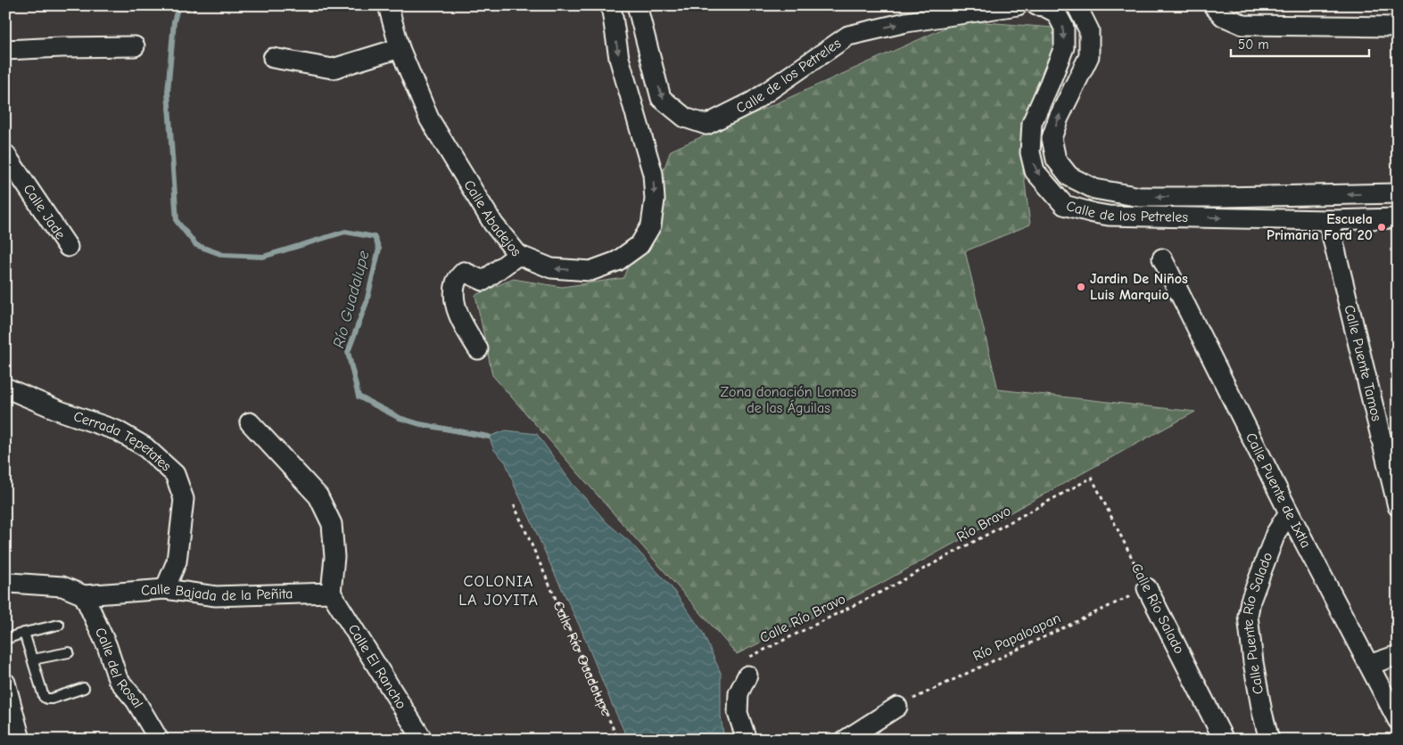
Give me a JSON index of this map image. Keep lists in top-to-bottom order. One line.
{"streets":{"street":["Calle de los Petreles","Calle Jade","Calle Abadejos","Calle Puente Tamos","Cerrada Tepetates","Calle Puente de Ixtla","Calle Bajada de la Peñita","Calle Río Salado","Calle Puente Río Salado","Calle El Rancho","Calle del Rosal"],"path":["Río Bravo","Calle Río Bravo","Río Papaloapan","Calle Río Guadalupe"]},"crossings":[["Calle de los Petreles","Calle Puente Tamos"],["Cerrada Tepetates","Calle Bajada de la Peñita"],["Calle Puente de Ixtla","Calle Puente Río Salado"],["Río Bravo","Calle Río Salado"],["Río Bravo","Calle Río Bravo"],["Calle Bajada de la Peñita","Calle El Rancho"],["Calle Bajada de la Peñita","Calle del Rosal"],["Calle Río Salado","Río Papaloapan"]],"districts":["COLONIA LA JOYITA"],"water":["Río Guadalupe"],"parks":["Zona donación Lomas de las Águilas"],"places":["Escuela Primaria Ford 20","Jardin De Niños Luis Marquio"],"scale_bar":"50 m"}
